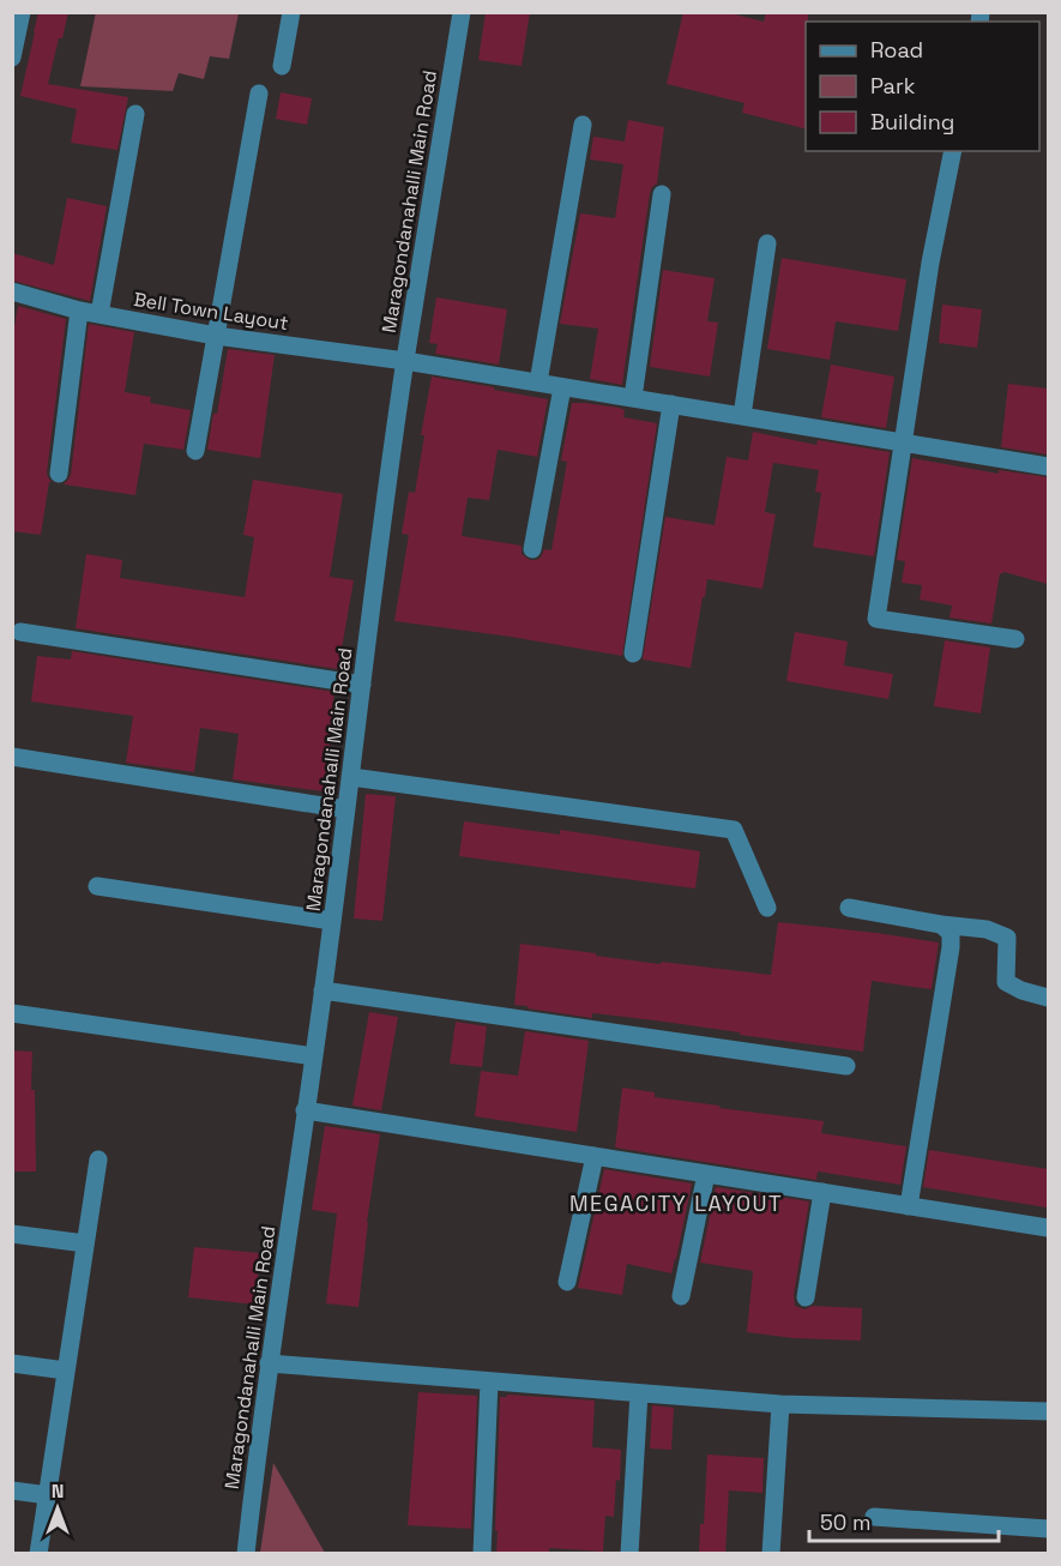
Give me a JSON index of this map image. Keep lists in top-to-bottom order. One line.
{"streets":{"street":["Maragondanahalli Main Road","Bell Town Layout"]},"crossings":[["Maragondanahalli Main Road","Bell Town Layout"]],"districts":["MEGACITY LAYOUT"],"legend":["Road","Park","Building"],"scale_bar":"50 m","north":"top"}
